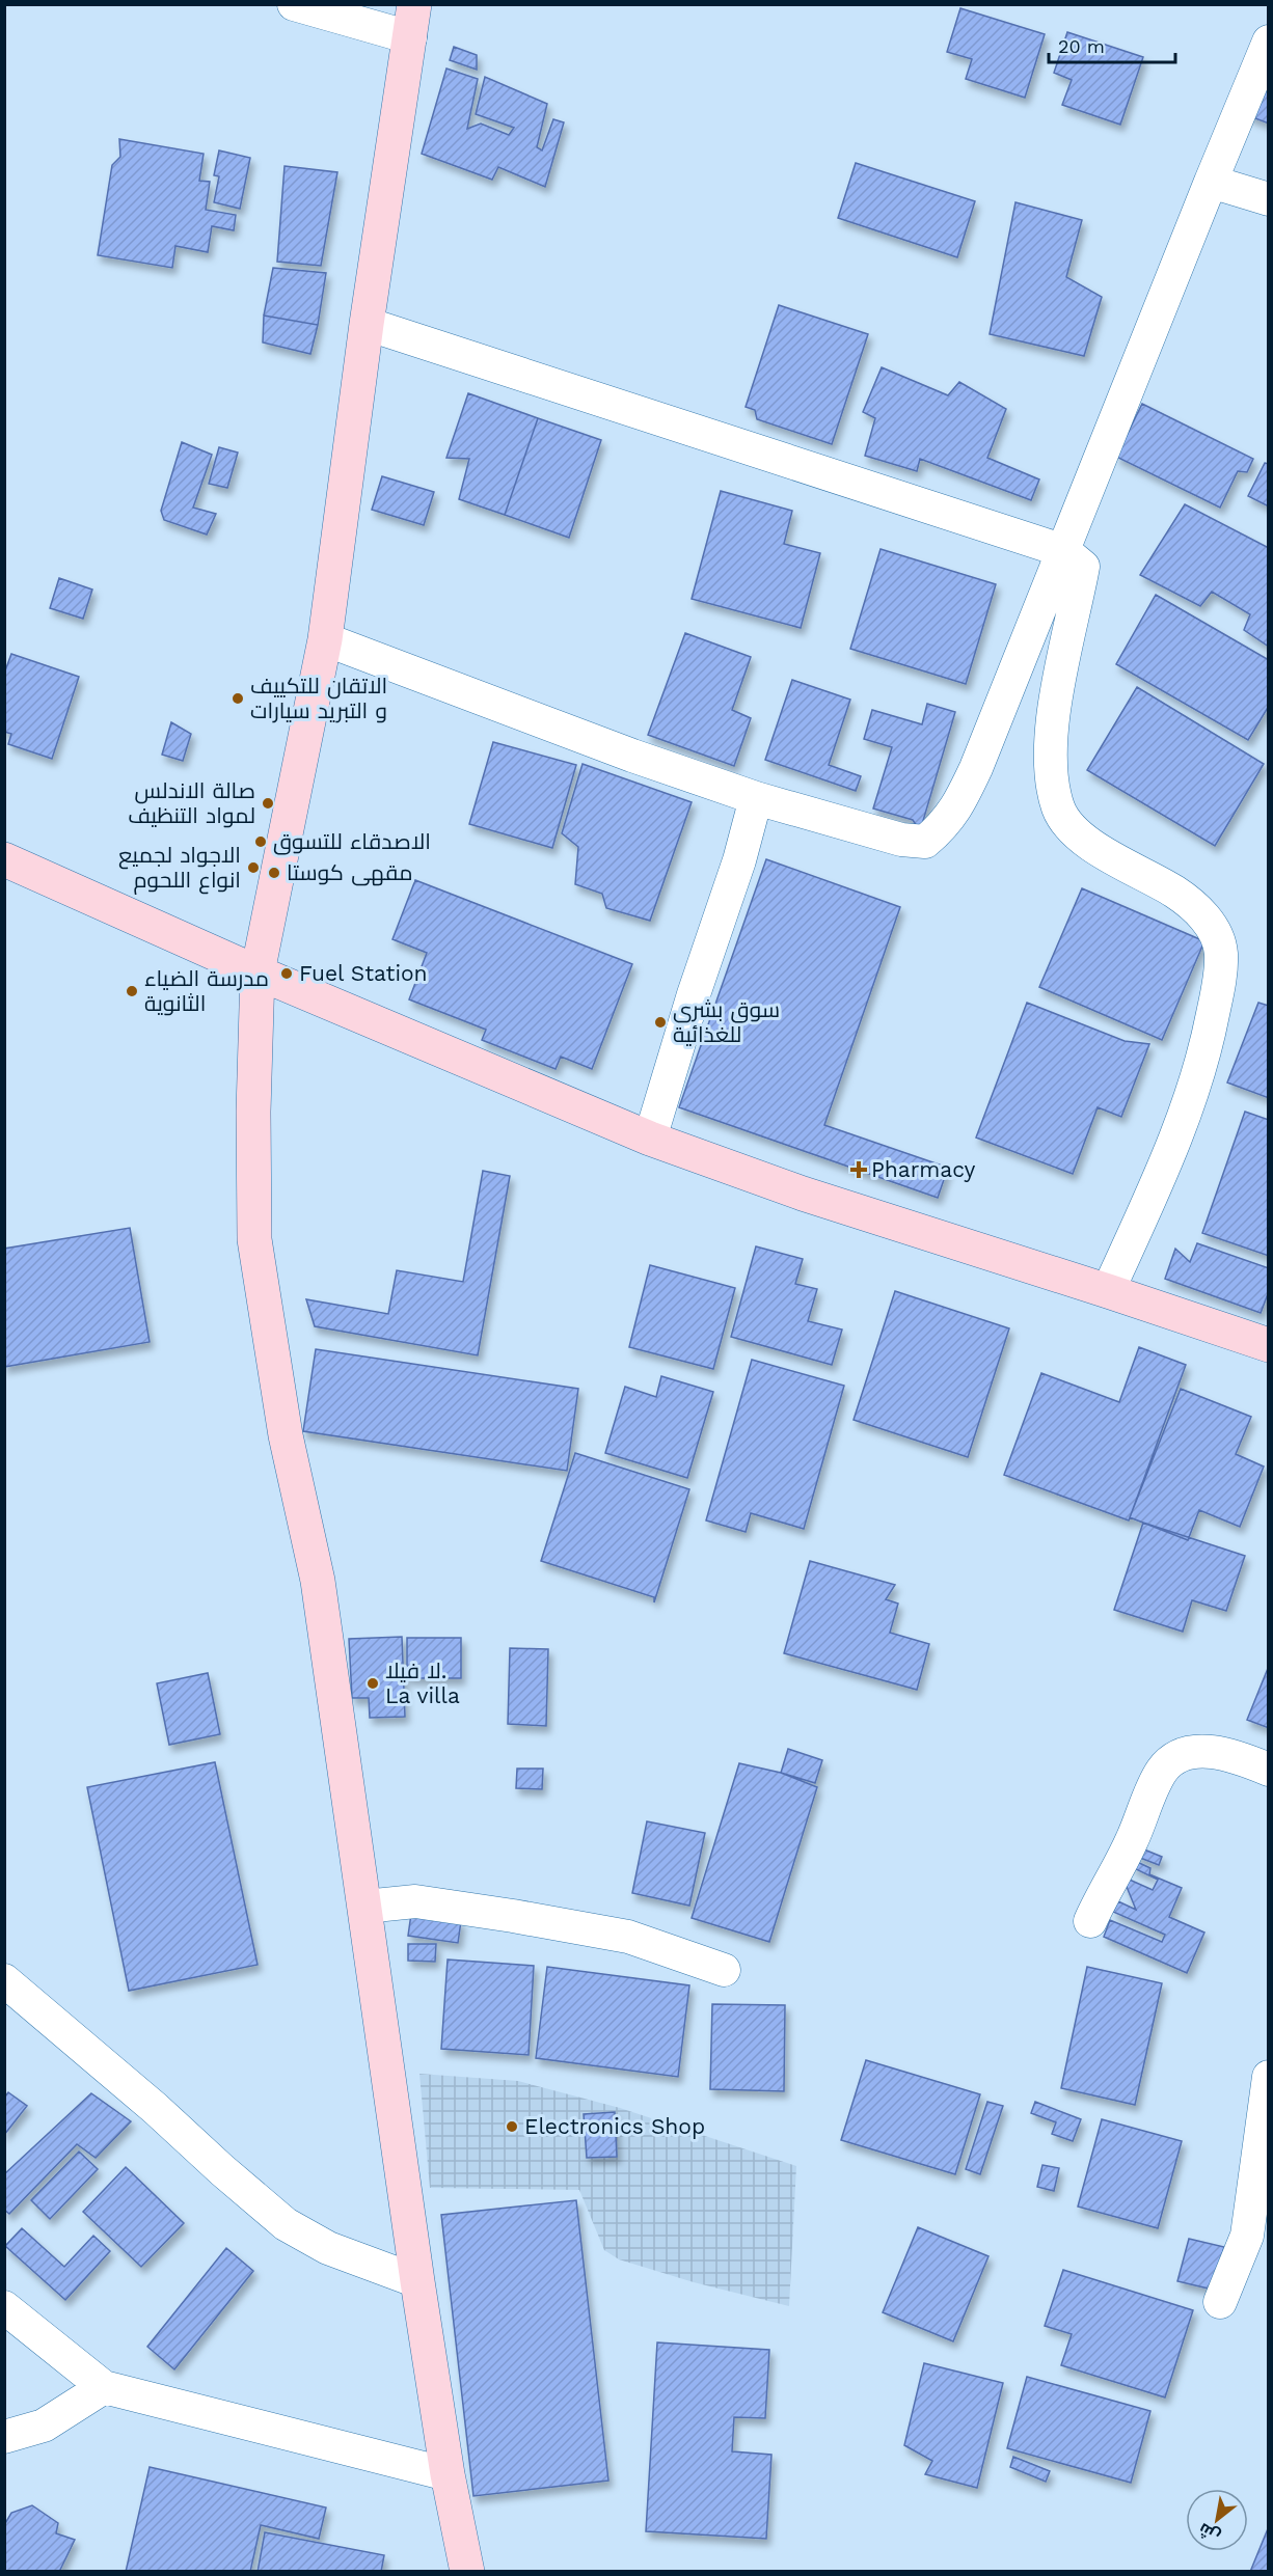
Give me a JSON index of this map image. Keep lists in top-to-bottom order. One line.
{"places":{"other":["الاتقان للتكييف و التبريد سيارات","صالة الاندلس لمواد التنظيف","الاصدقاء للتسوق","الاجواد لجميع انواع اللحوم","مقهى كوستا","Fuel Station","مدرسة الضياء الثانوية","سوق بشرى للغذائية","لا فيلا. La villa","Electronics Shop"],"health":["Pharmacy"]},"scale_bar":"20 m","north":"bottom left"}
